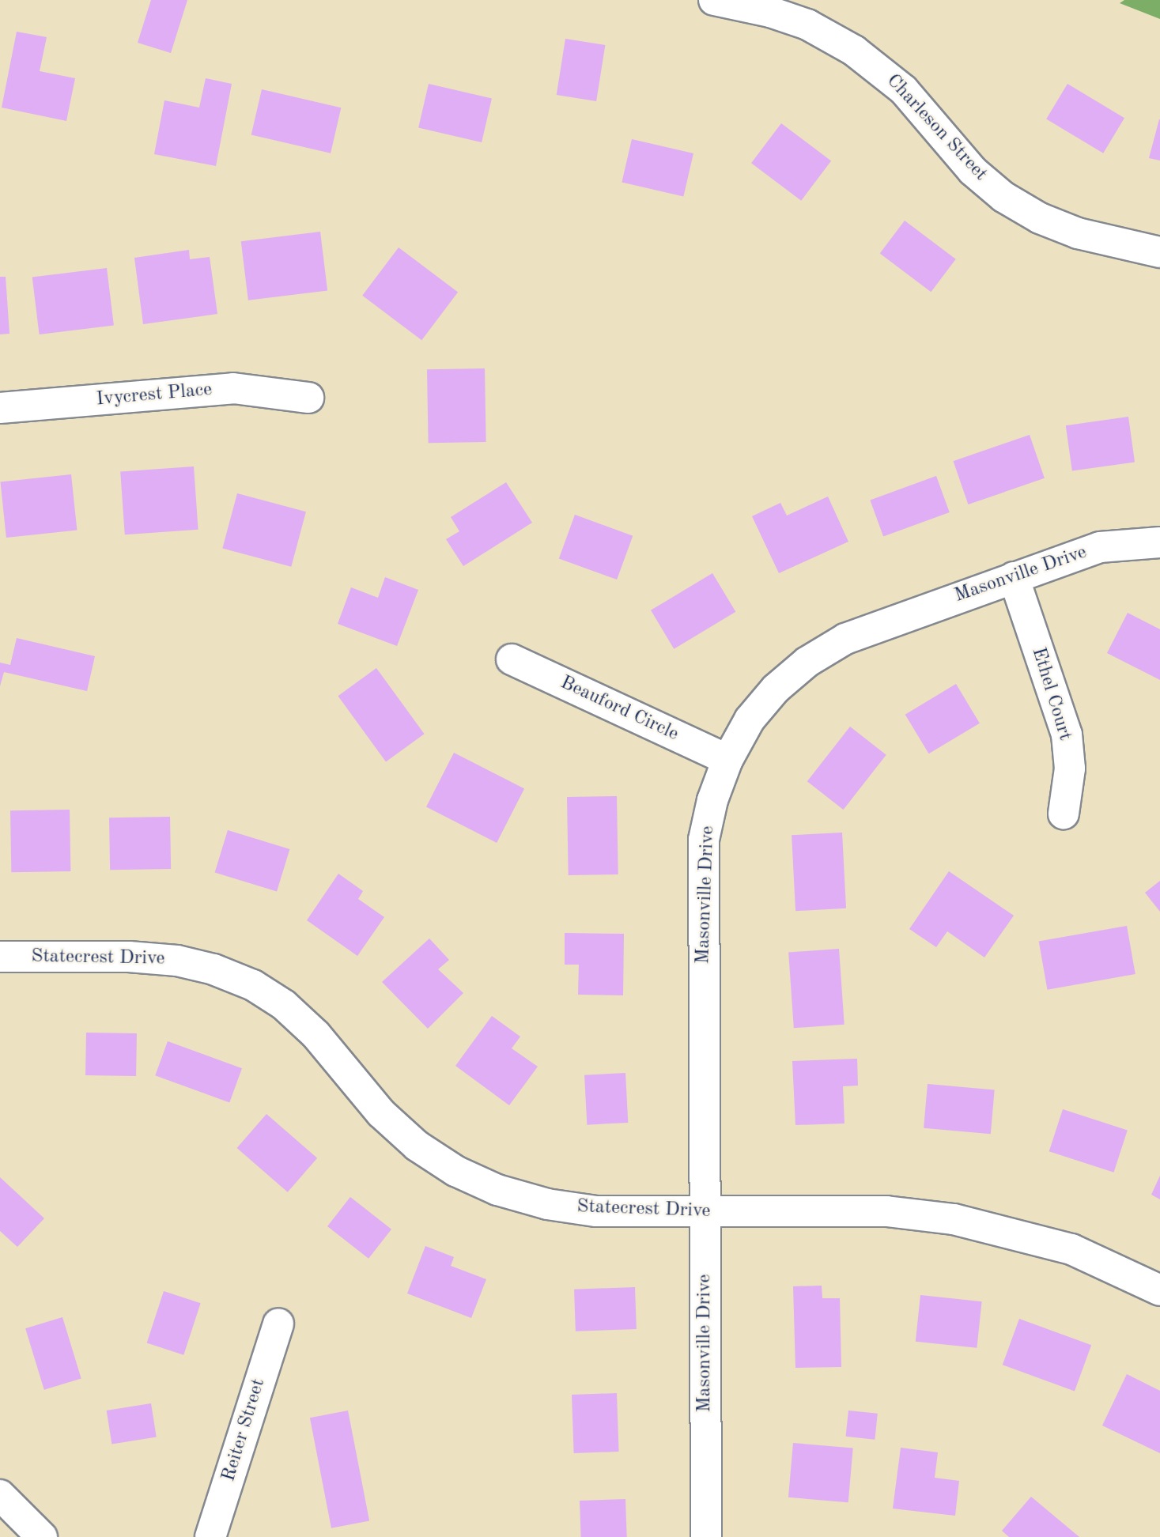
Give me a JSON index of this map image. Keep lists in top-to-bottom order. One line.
{"streets":{"street":["Charleson Street","Ivycrest Place","Masonville Drive","Ethel Court","Beauford Circle","Statecrest Drive","Reiter Street"]},"crossings":[["Masonville Drive","Ethel Court"],["Masonville Drive","Beauford Circle"],["Masonville Drive","Statecrest Drive"]]}
